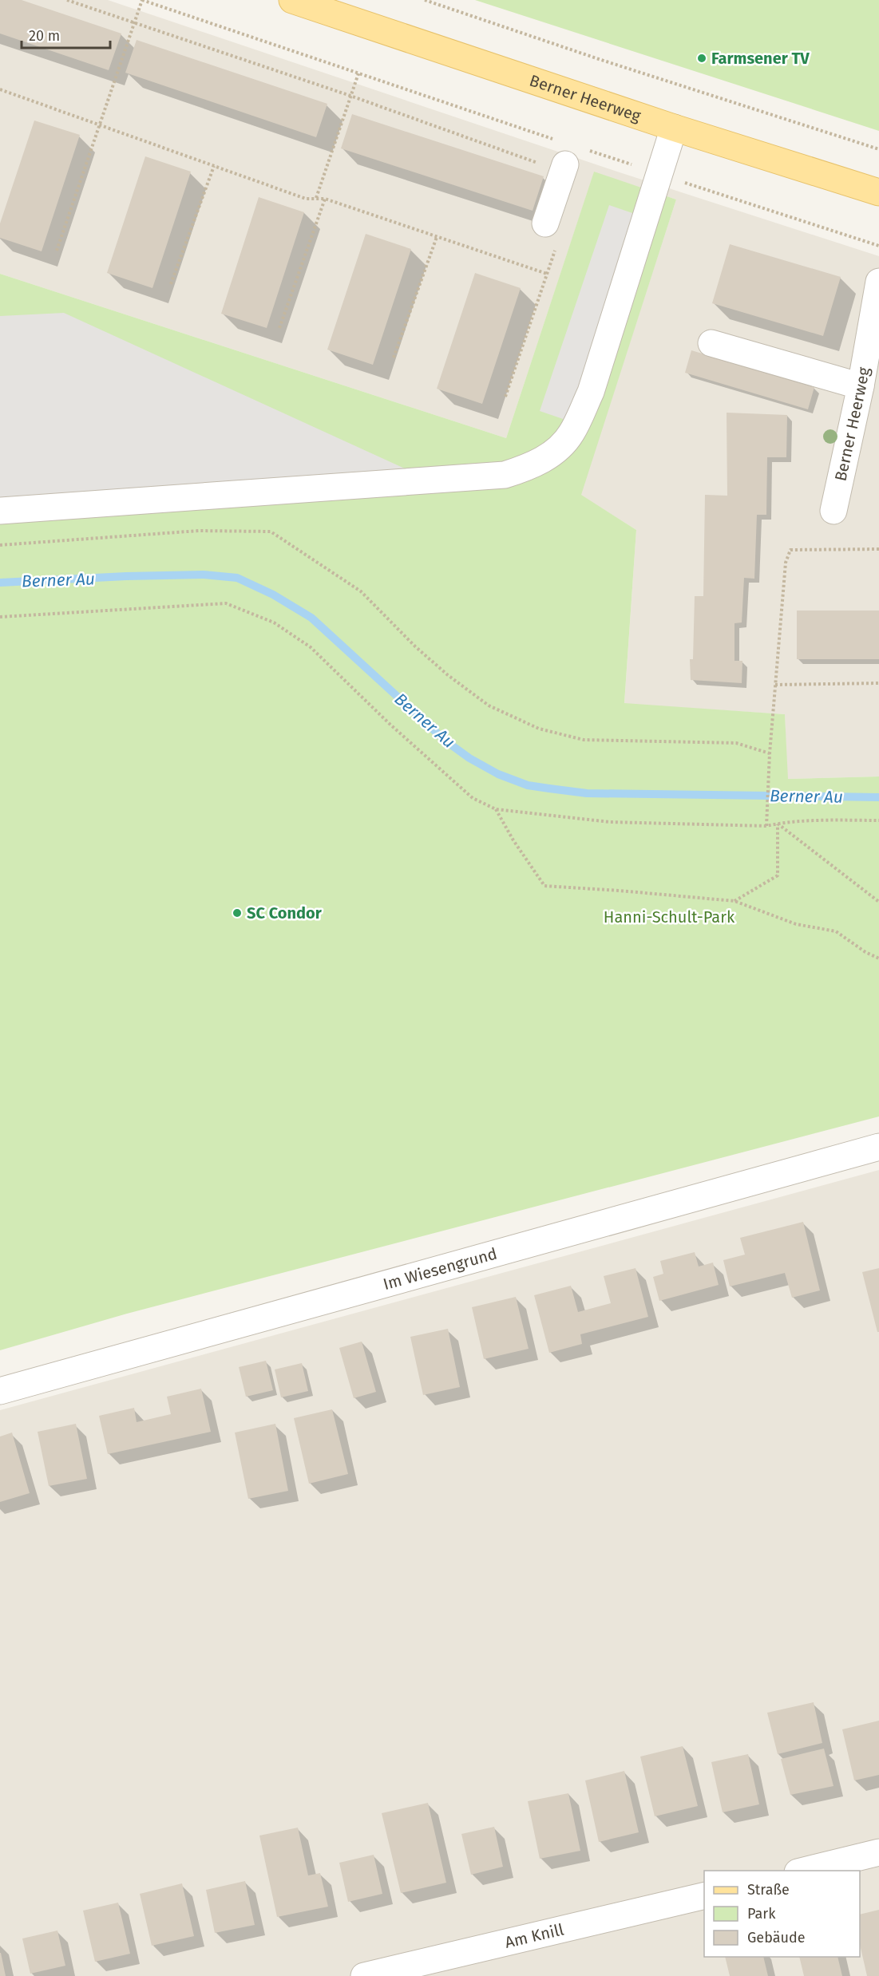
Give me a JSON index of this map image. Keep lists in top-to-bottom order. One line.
{"streets":{"main road":["Berner Heerweg"],"street":["Im Wiesengrund","Am Knill"]},"water":["Berner Au"],"parks":["Hanni-Schult-Park"],"places":["Farmsener TV","SC Condor"],"legend":["Straße","Park","Gebäude"],"scale_bar":"20 m"}
